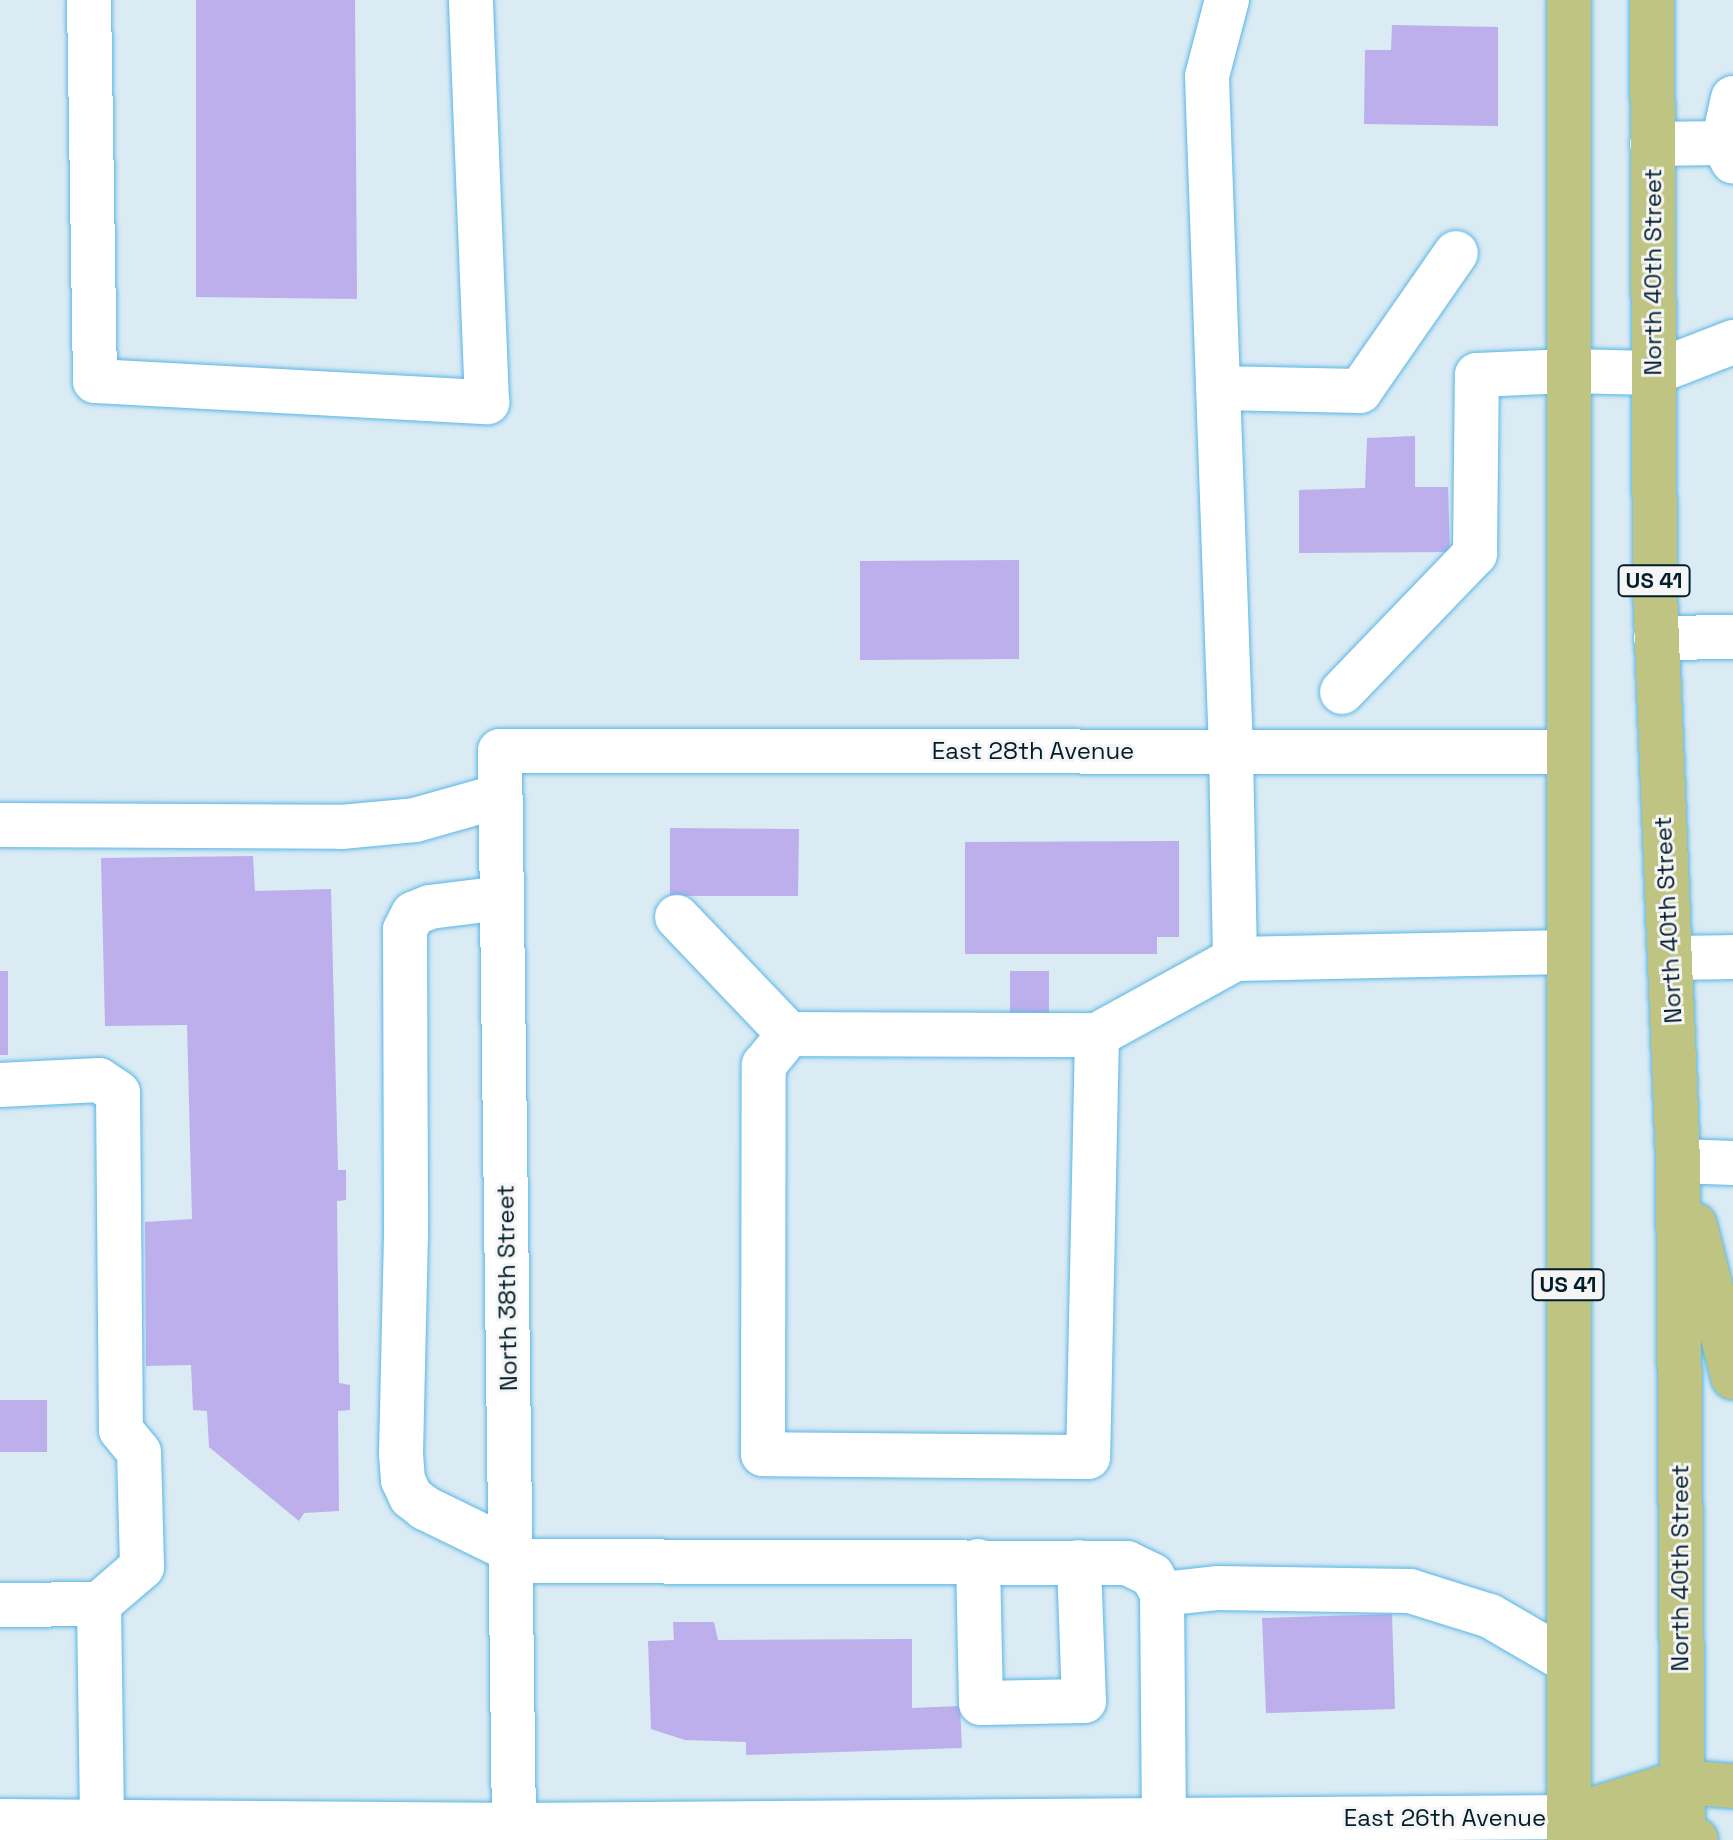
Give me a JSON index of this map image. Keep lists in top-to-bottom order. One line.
{"streets":{"main road":["North 40th Street","US 41","East 26th Avenue"],"street":["East 28th Avenue","North 38th Street"]},"crossings":[["North 40th Street","US 41"],["North 40th Street","East 26th Avenue"],["US 41","East 28th Avenue"],["US 41","East 26th Avenue"],["East 28th Avenue","North 38th Street"],["North 38th Street","East 26th Avenue"]]}
